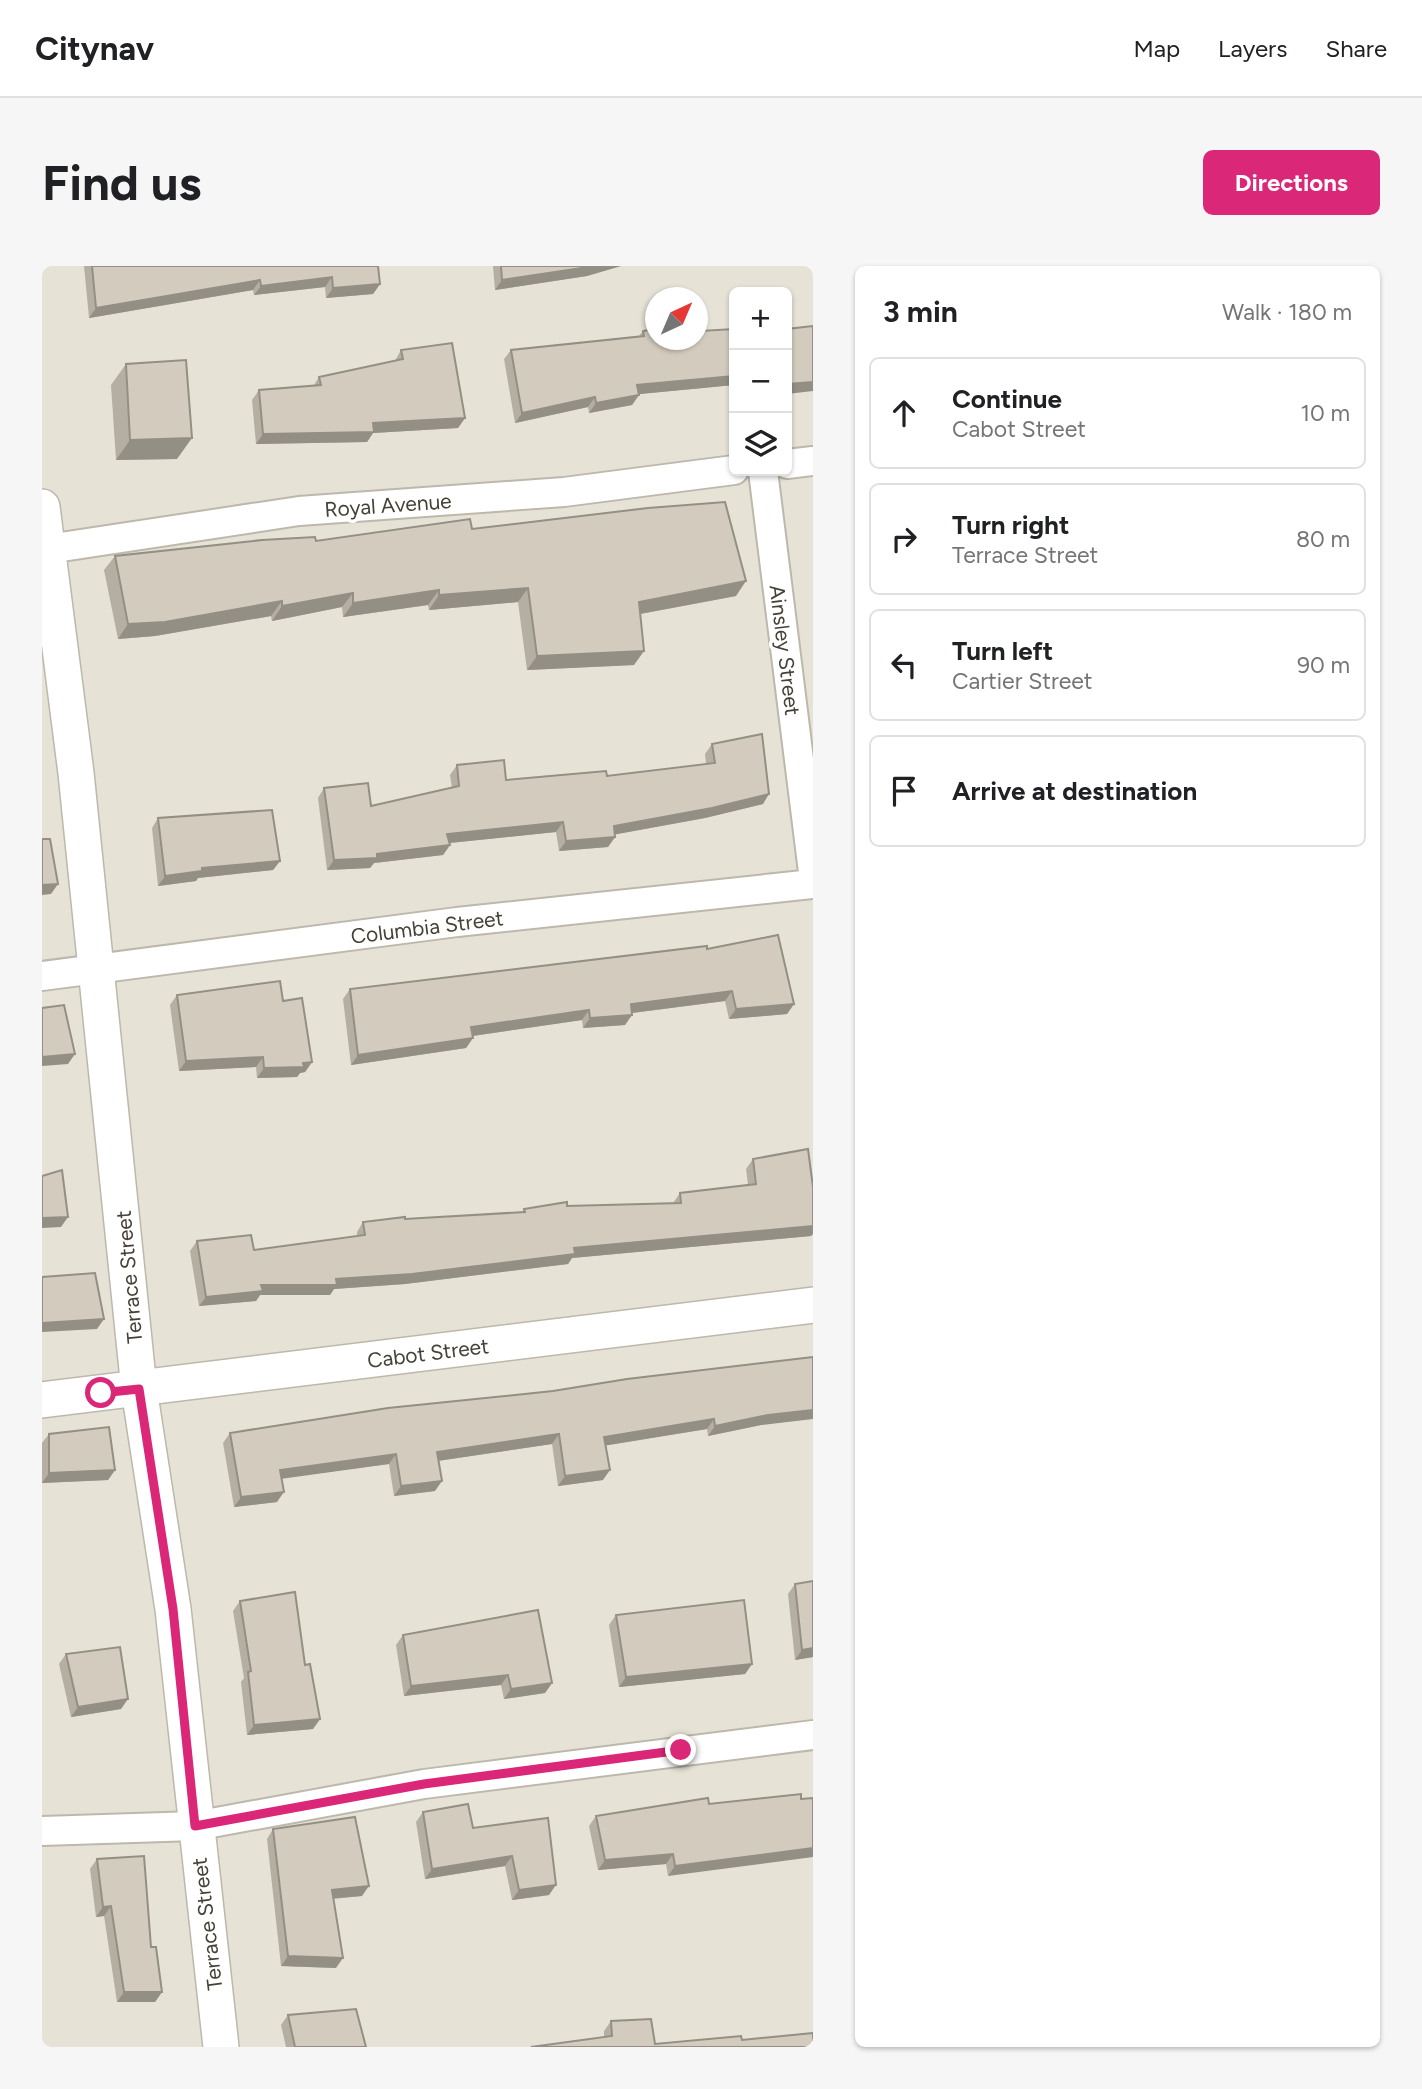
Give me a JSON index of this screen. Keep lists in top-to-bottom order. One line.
{"streets":{"street":["Royal Avenue","Ainsley Street","Columbia Street","Terrace Street","Cabot Street"]},"crossings":[["Royal Avenue","Terrace Street"],["Columbia Street","Terrace Street"],["Terrace Street","Cabot Street"]],"north":"top right","page":{"header":"Citynav","nav":["Map","Layers","Share"],"buttons":"Directions","title":"Find us","heading":["3 min","Walk · 180 m"],"map_buttons":["+","−"],"list":[["Continue","Cabot Street","10 m"],["Turn right","Terrace Street","80 m"],["Turn left","Cartier Street","90 m"],"Arrive at destination"]}}
